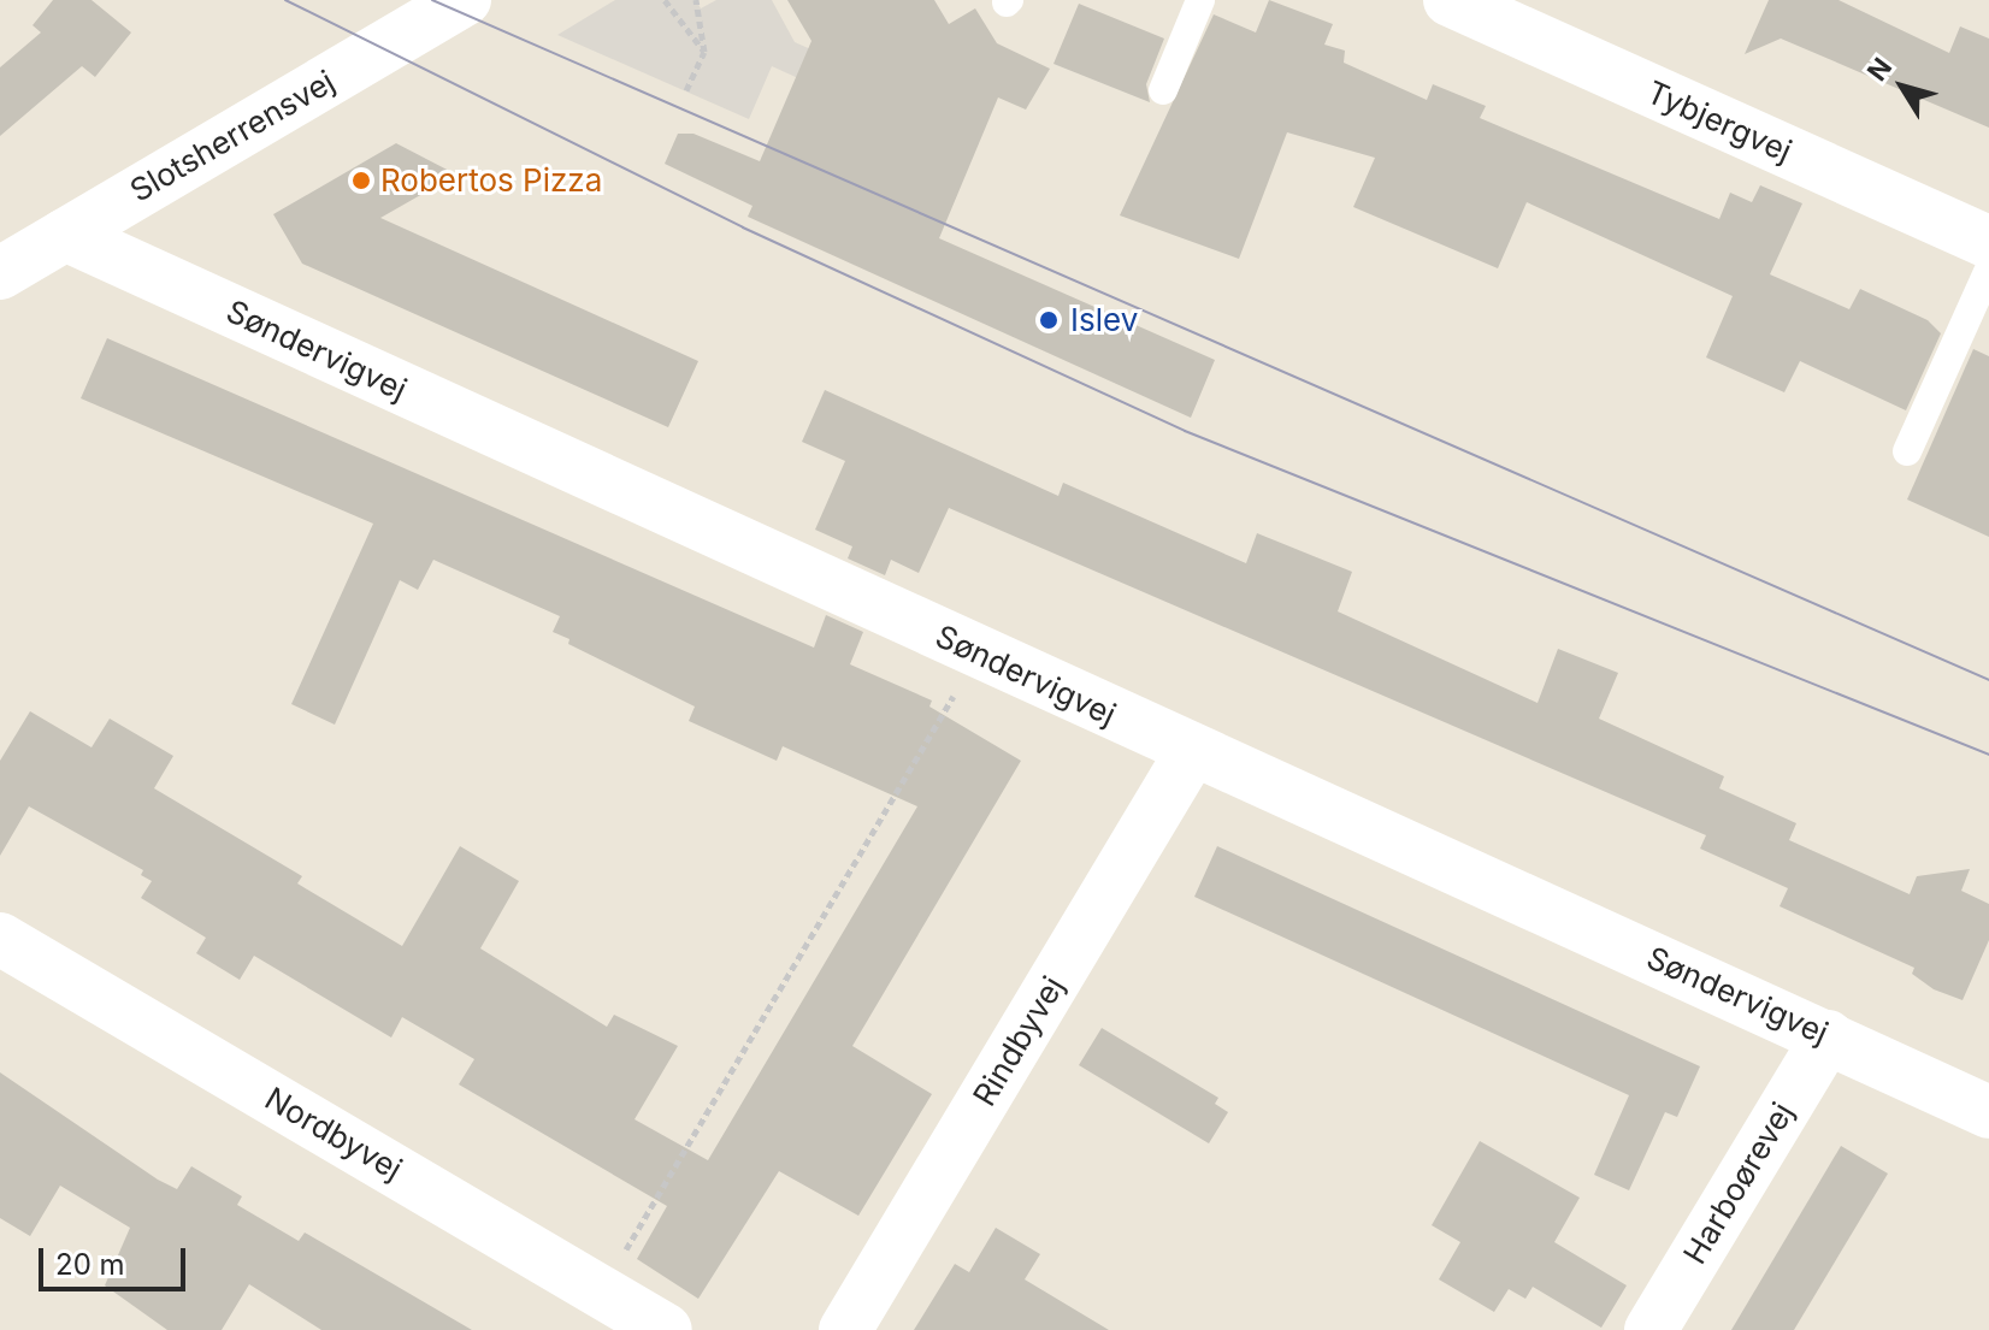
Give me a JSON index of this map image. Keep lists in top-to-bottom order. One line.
{"streets":{"street":["Tybjergvej","Slotsherrensvej","Søndervigvej","Rindbyvej","Nordbyvej","Harboørevej"]},"crossings":[["Slotsherrensvej","Søndervigvej"],["Søndervigvej","Rindbyvej"],["Søndervigvej","Harboørevej"]],"places":["Robertos Pizza","Islev"],"scale_bar":"20 m","north":"top left"}
